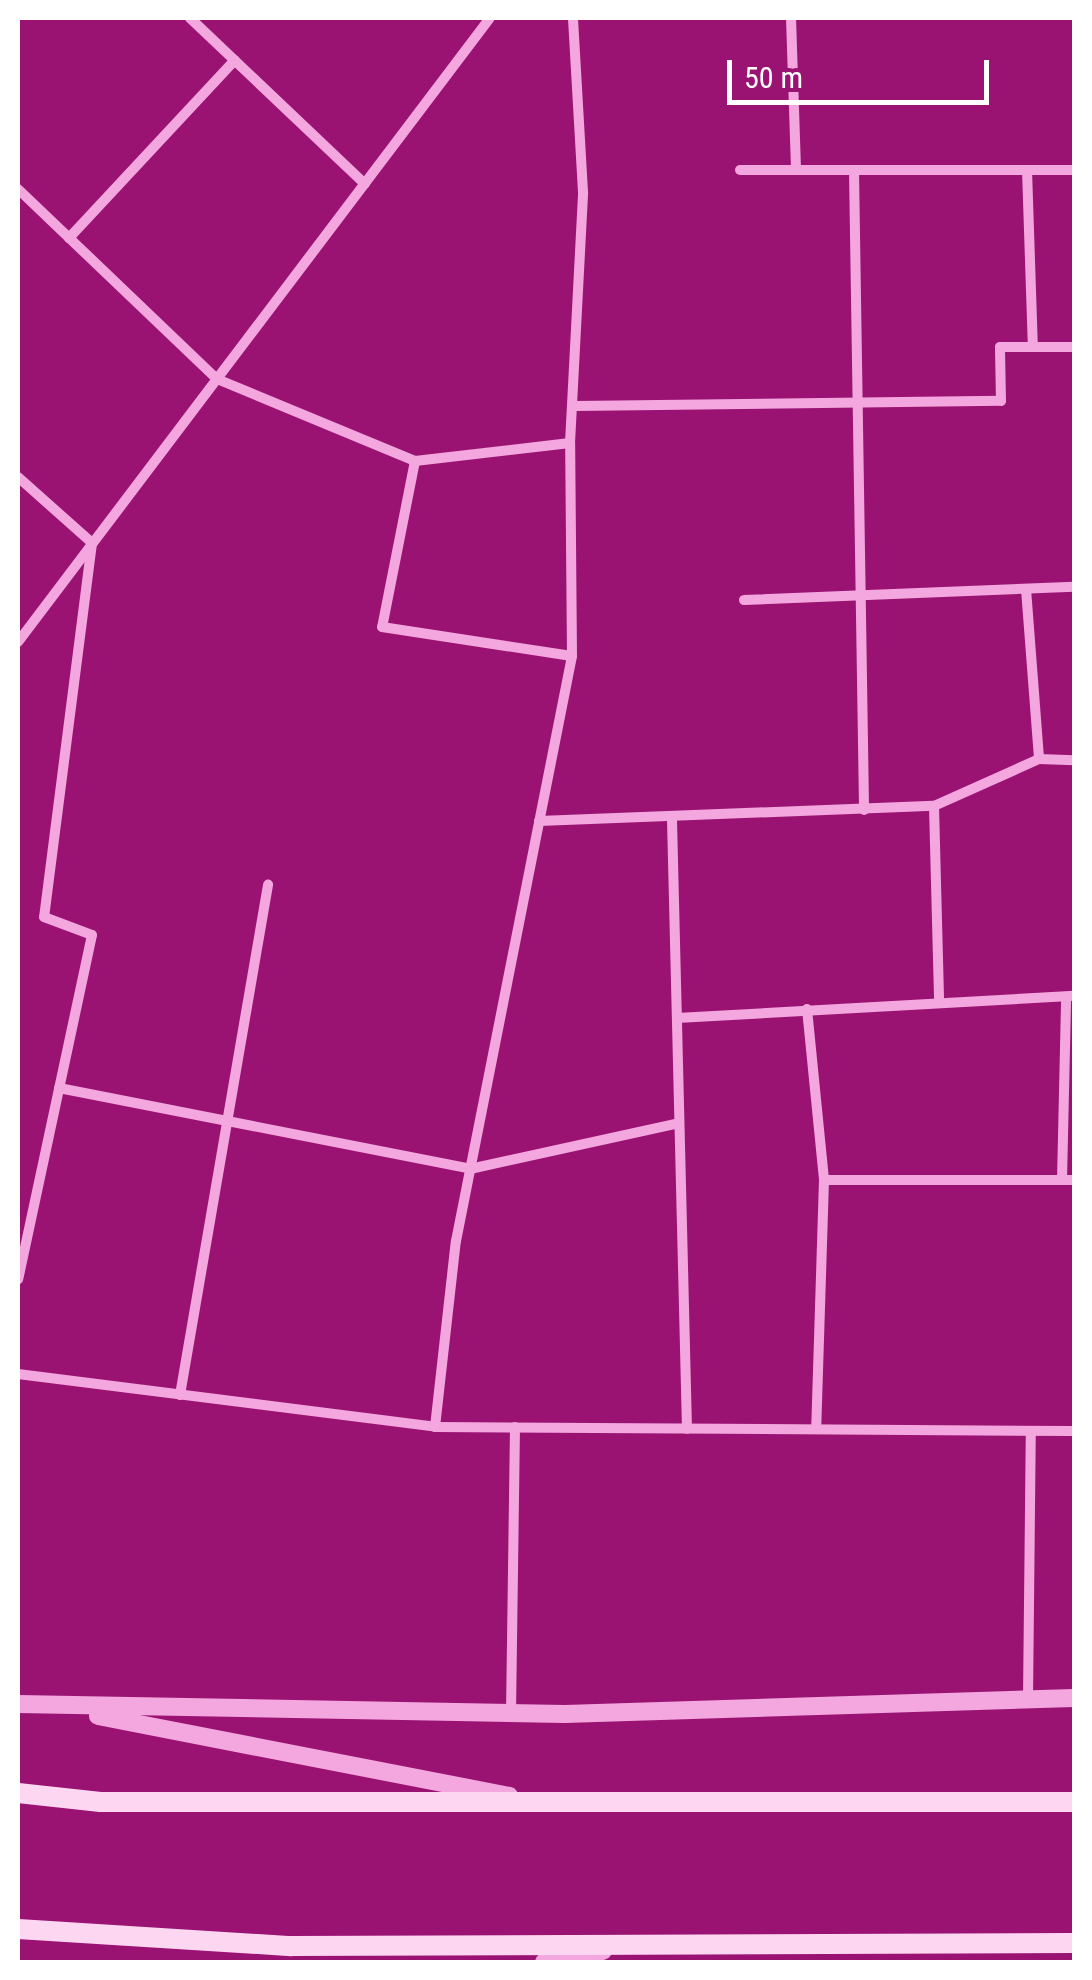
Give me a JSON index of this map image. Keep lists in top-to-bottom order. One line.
{"scale_bar":"50 m"}
